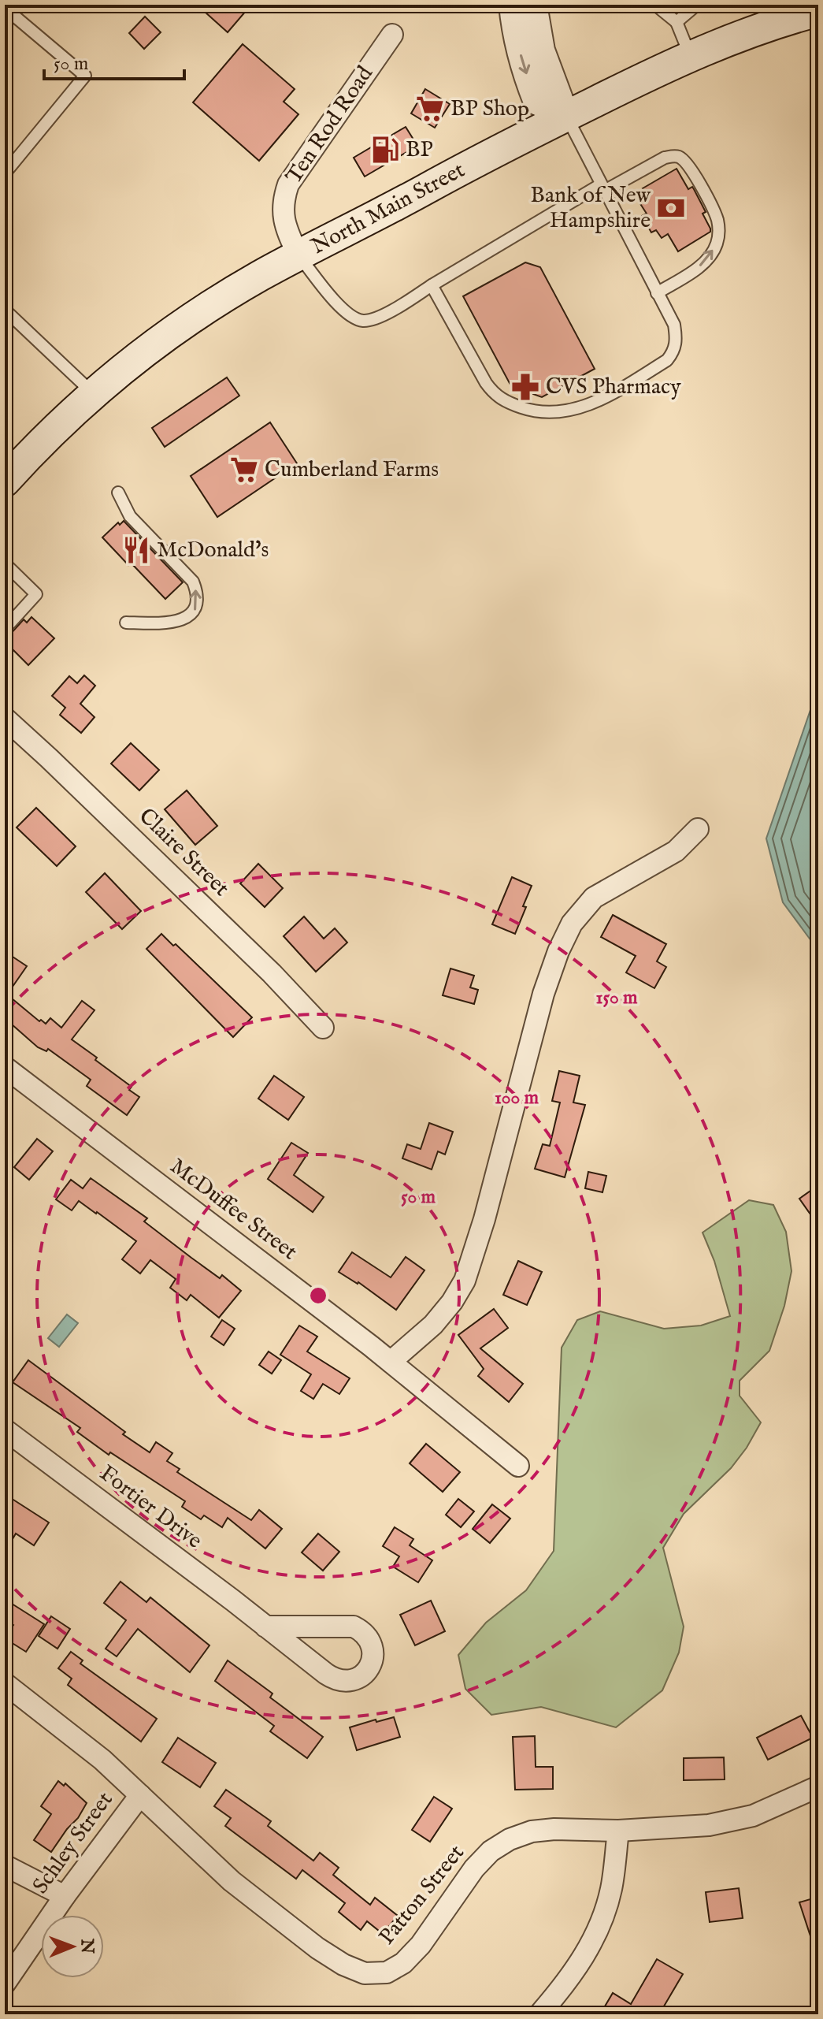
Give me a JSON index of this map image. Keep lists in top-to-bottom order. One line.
{"streets":{"main road":["North Main Street"],"street":["Ten Rod Road","Claire Street","McDuffee Street","Fortier Drive","Schley Street","Patton Street"]},"crossings":[["Ten Rod Road","North Main Street"],["Schley Street","Patton Street"]],"places":{"supermarket":["BP Shop","Cumberland Farms"],"fuel station":["BP"],"bank":["Bank of New Hampshire"],"pharmacy":["CVS Pharmacy"],"restaurant":["McDonald's"]},"scale_bar":"50 m","north":"right","rings":["150 m","100 m","50 m"]}
